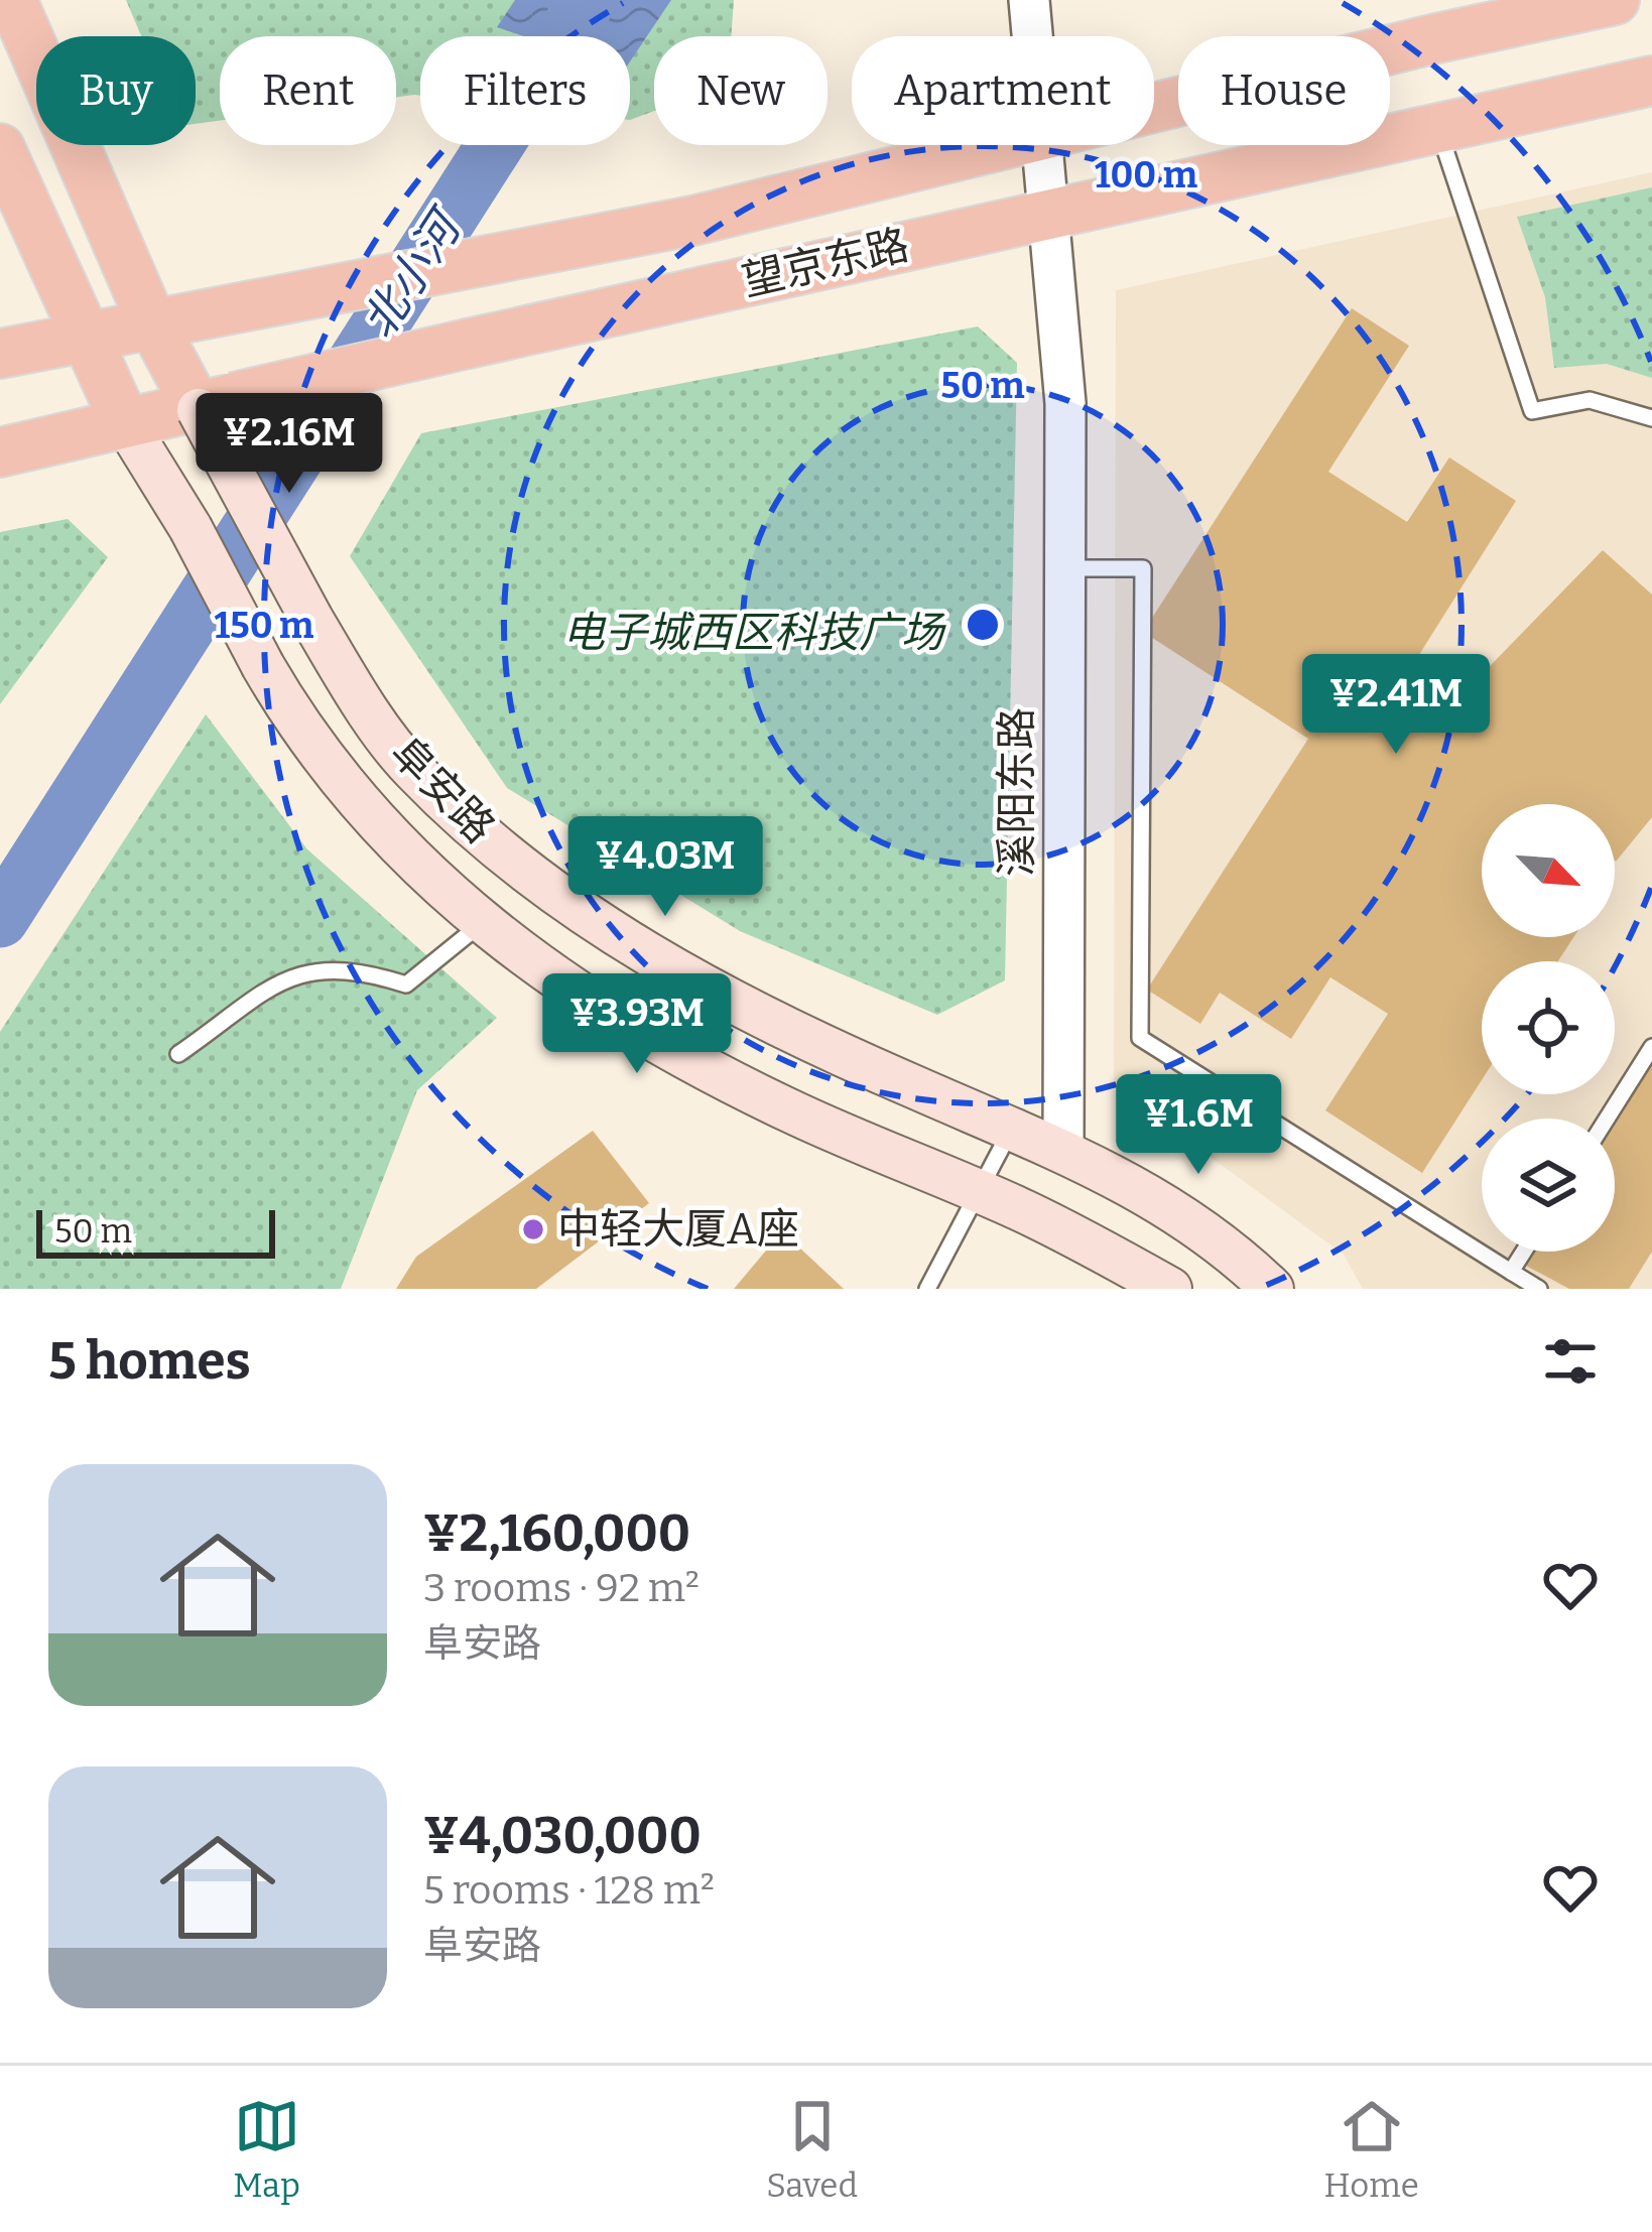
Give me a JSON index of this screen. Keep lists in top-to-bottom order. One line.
{"streets":{"main road":["望京东路","阜安路"],"street":["溪阳东路"]},"crossings":[["望京东路","阜安路"],["望京东路","溪阳东路"],["阜安路","溪阳东路"]],"water":["北小河"],"parks":["电子城西区科技广场"],"places":["中轻大厦A座"],"scale_bar":"50 m","north":"bottom right","page":{"chip":["Buy","Rent","Filters","New","Apartment","House"],"price":["¥2.16M","¥2.41M","¥4.03M","¥3.93M","¥1.6M"],"scale":"50 m","heading":"5 homes","list":[{"name":"¥2,160,000","note":"3 rooms · 92 m² · 阜安路"},{"name":"¥4,030,000","note":"5 rooms · 128 m² · 阜安路"}],"tabs":["Map","Saved","Home"]},"rings":["100 m","50 m","150 m"]}
